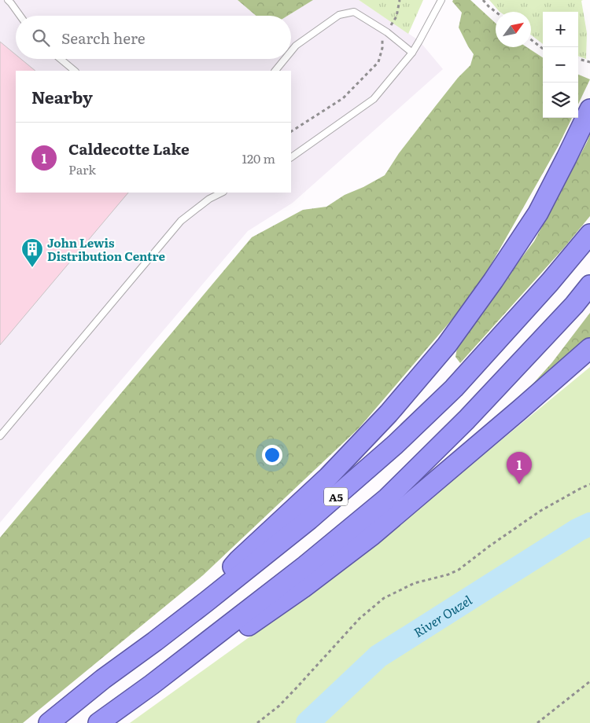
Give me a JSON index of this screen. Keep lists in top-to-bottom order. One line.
{"streets":{"highway":["A5"]},"water":["River Ouzel"],"places":{"building":["John Lewis Distribution Centre"]},"north":"top right","page":{"map_buttons":["+","−"],"search":"Search here","heading":"Nearby","list":[{"mark":"1","name":"Caldecotte Lake","note":"Park","value":"120 m"}],"pins":"1"}}
